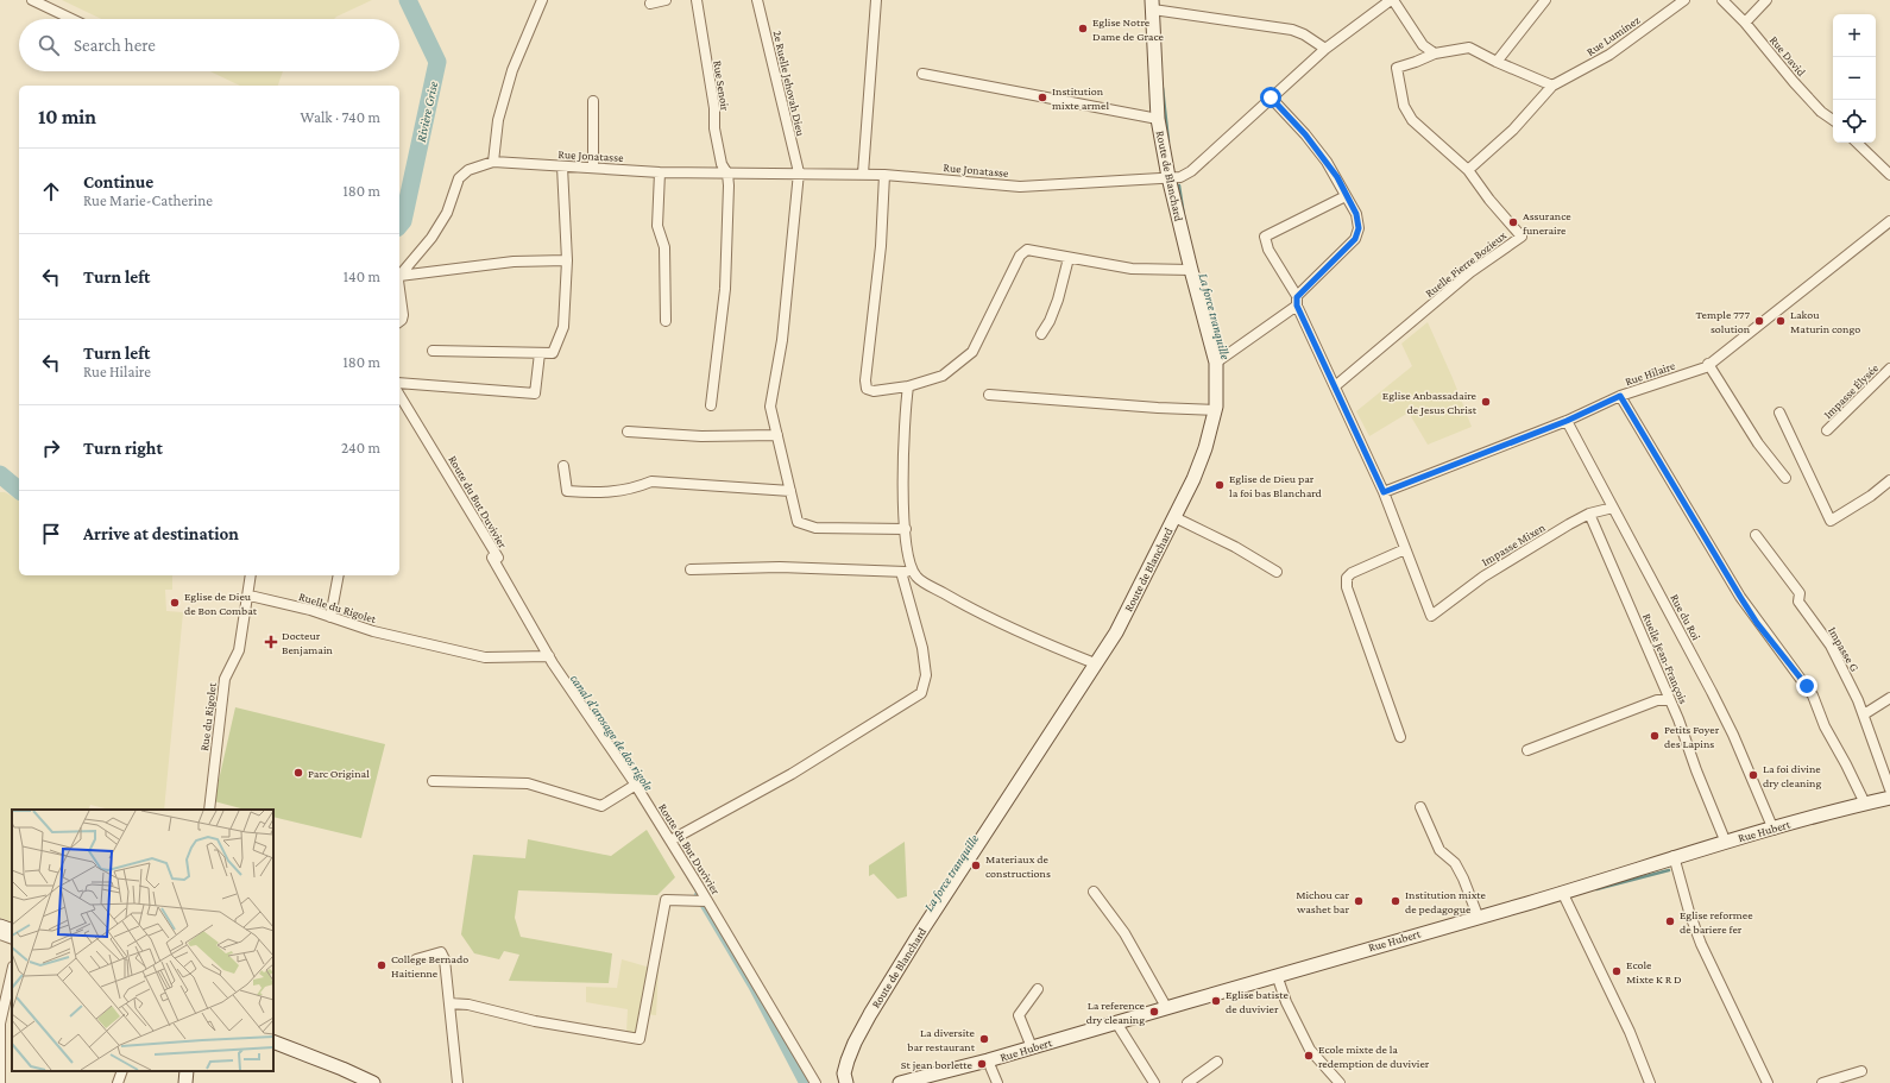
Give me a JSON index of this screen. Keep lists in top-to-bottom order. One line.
{"streets":{"street":["Rue Luminez","Rue David","2e Ruelle Jehovah Dieu","Rue Senoir","Rue Jonatasse","Route de Blanchard","Ruelle Pierre Bozieux","Rue Hilaire","Impasse Élysée","Route du But Duvivier","Impasse Mixen","Ruelle du Rigolet","Rue du Roi","Impasse G","Ruelle Jean-François","Rue du Rigolet","Rue Hubert"]},"crossings":[["2e Ruelle Jehovah Dieu","Rue Jonatasse"],["Rue Senoir","Rue Jonatasse"],["Rue Jonatasse","Route de Blanchard"],["Rue Hilaire","Rue du Roi"],["Route du But Duvivier","Ruelle du Rigolet"],["Impasse Mixen","Rue du Roi"],["Impasse Mixen","Ruelle Jean-François"],["Ruelle du Rigolet","Rue du Rigolet"],["Rue du Roi","Rue Hubert"],["Ruelle Jean-François","Rue Hubert"]],"water":["Rivière Grise","La force tranquille","canal d'arosage de dos rigole"],"places":{"other":["Eglise Notre Dame de Grace","Institution mixte armel","Assurance funeraire","Temple 777 solution","Lakou Maturin congo","Eglise Anbassadaire de Jesus Christ","Eglise de Dieu par la foi bas Blanchard","Eglise de Dieu de Bon Combat","Petits Foyer des Lapins","Parc Original","La foi divine dry cleaning","Materiaux de constructions","Michou car washet bar","Institution mixte de pedagogue","Eglise reformee de bariere fer","College Bernado Haitienne","Ecole Mixte K R D","Eglise batiste de duvivier","La reference dry cleaning","La diversite bar restaurant","Ecole mixte de la redemption de duvivier","St jean borlette"],"health":["Docteur Benjamain"]},"page":{"map_buttons":["+","−"],"search":"Search here","heading":["10 min","Walk · 740 m"],"list":[["Continue","Rue Marie-Catherine","180 m"],["Turn left","140 m"],["Turn left","Rue Hilaire","180 m"],["Turn right","240 m"],"Arrive at destination"]}}
